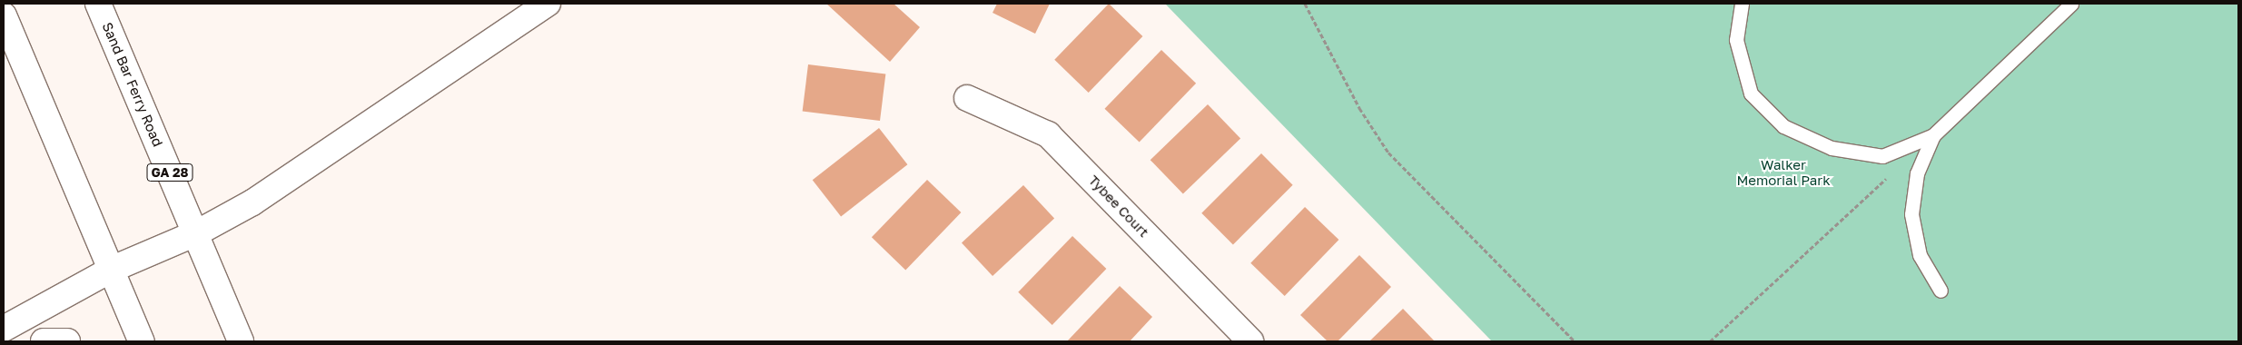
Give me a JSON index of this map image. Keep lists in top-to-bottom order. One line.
{"streets":{"main road":["Sand Bar Ferry Road","GA 28","Tybee Court"]},"parks":["Walker Memorial Park"]}
